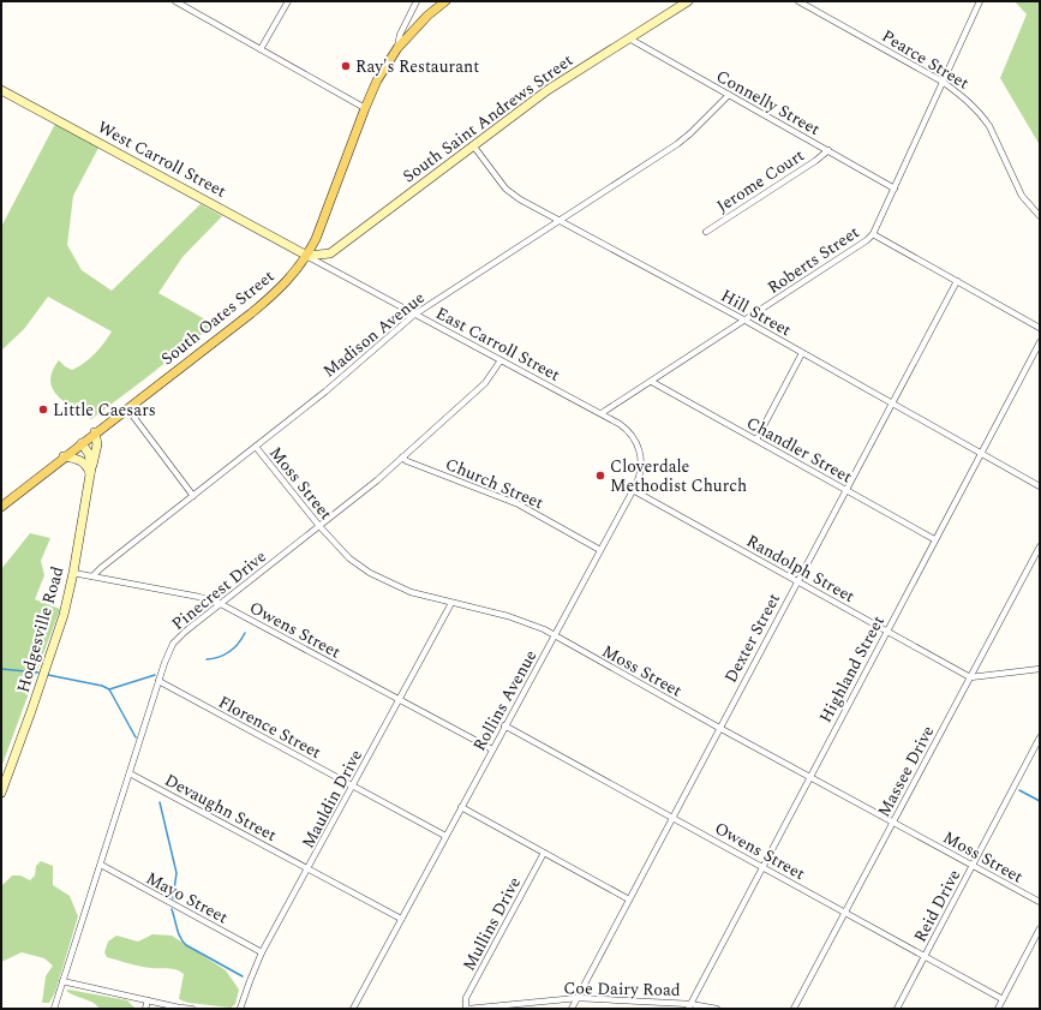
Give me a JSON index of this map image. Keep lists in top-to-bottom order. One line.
{"streets":{"main road":["South Oates Street"],"street":["Pearce Street","Connelly Street","South Saint Andrews Street","West Carroll Street","Jerome Court","Roberts Street","Hill Street","Madison Avenue","East Carroll Street","Chandler Street","Moss Street","Church Street","Randolph Street","Pinecrest Drive","Hodgesville Road","Owens Street","Dexter Street","Highland Street","Rollins Avenue","Florence Street","Massee Drive","Mauldin Drive","Devaughn Street","Mayo Street","Reid Drive","Mullins Drive","Coe Dairy Road"]},"crossings":[["Pearce Street","Roberts Street"],["Connelly Street","South Saint Andrews Street"],["Connelly Street","Jerome Court"],["Connelly Street","Roberts Street"],["Connelly Street","Madison Avenue"],["South Saint Andrews Street","West Carroll Street"],["South Saint Andrews Street","Hill Street"],["South Saint Andrews Street","South Oates Street"],["South Saint Andrews Street","East Carroll Street"],["West Carroll Street","South Oates Street"],["West Carroll Street","East Carroll Street"],["Roberts Street","Hill Street"],["Roberts Street","East Carroll Street"],["Roberts Street","Chandler Street"],["Roberts Street","Rollins Avenue"],["Hill Street","Madison Avenue"],["Hill Street","Dexter Street"],["Hill Street","Highland Street"],["South Oates Street","East Carroll Street"],["South Oates Street","Hodgesville Road"],["Madison Avenue","East Carroll Street"],["Madison Avenue","Moss Street"],["Madison Avenue","Owens Street"],["East Carroll Street","Pinecrest Drive"],["East Carroll Street","Rollins Avenue"],["Chandler Street","Dexter Street"],["Chandler Street","Highland Street"],["Moss Street","Pinecrest Drive"],["Moss Street","Dexter Street"],["Moss Street","Highland Street"],["Moss Street","Rollins Avenue"],["Moss Street","Massee Drive"],["Moss Street","Mauldin Drive"],["Moss Street","Reid Drive"],["Church Street","Pinecrest Drive"],["Church Street","Rollins Avenue"],["Randolph Street","Dexter Street"],["Randolph Street","Highland Street"],["Randolph Street","Rollins Avenue"],["Randolph Street","Massee Drive"],["Pinecrest Drive","Owens Street"],["Pinecrest Drive","Florence Street"],["Pinecrest Drive","Devaughn Street"],["Pinecrest Drive","Mayo Street"],["Hodgesville Road","Owens Street"],["Owens Street","Dexter Street"],["Owens Street","Highland Street"],["Owens Street","Rollins Avenue"],["Owens Street","Massee Drive"],["Owens Street","Mauldin Drive"],["Owens Street","Reid Drive"],["Dexter Street","Coe Dairy Road"],["Highland Street","Coe Dairy Road"],["Rollins Avenue","Florence Street"],["Rollins Avenue","Devaughn Street"],["Florence Street","Mauldin Drive"],["Mauldin Drive","Devaughn Street"],["Mauldin Drive","Mayo Street"],["Mullins Drive","Coe Dairy Road"]],"places":["Ray's Restaurant","Little Caesars","Cloverdale Methodist Church"]}
